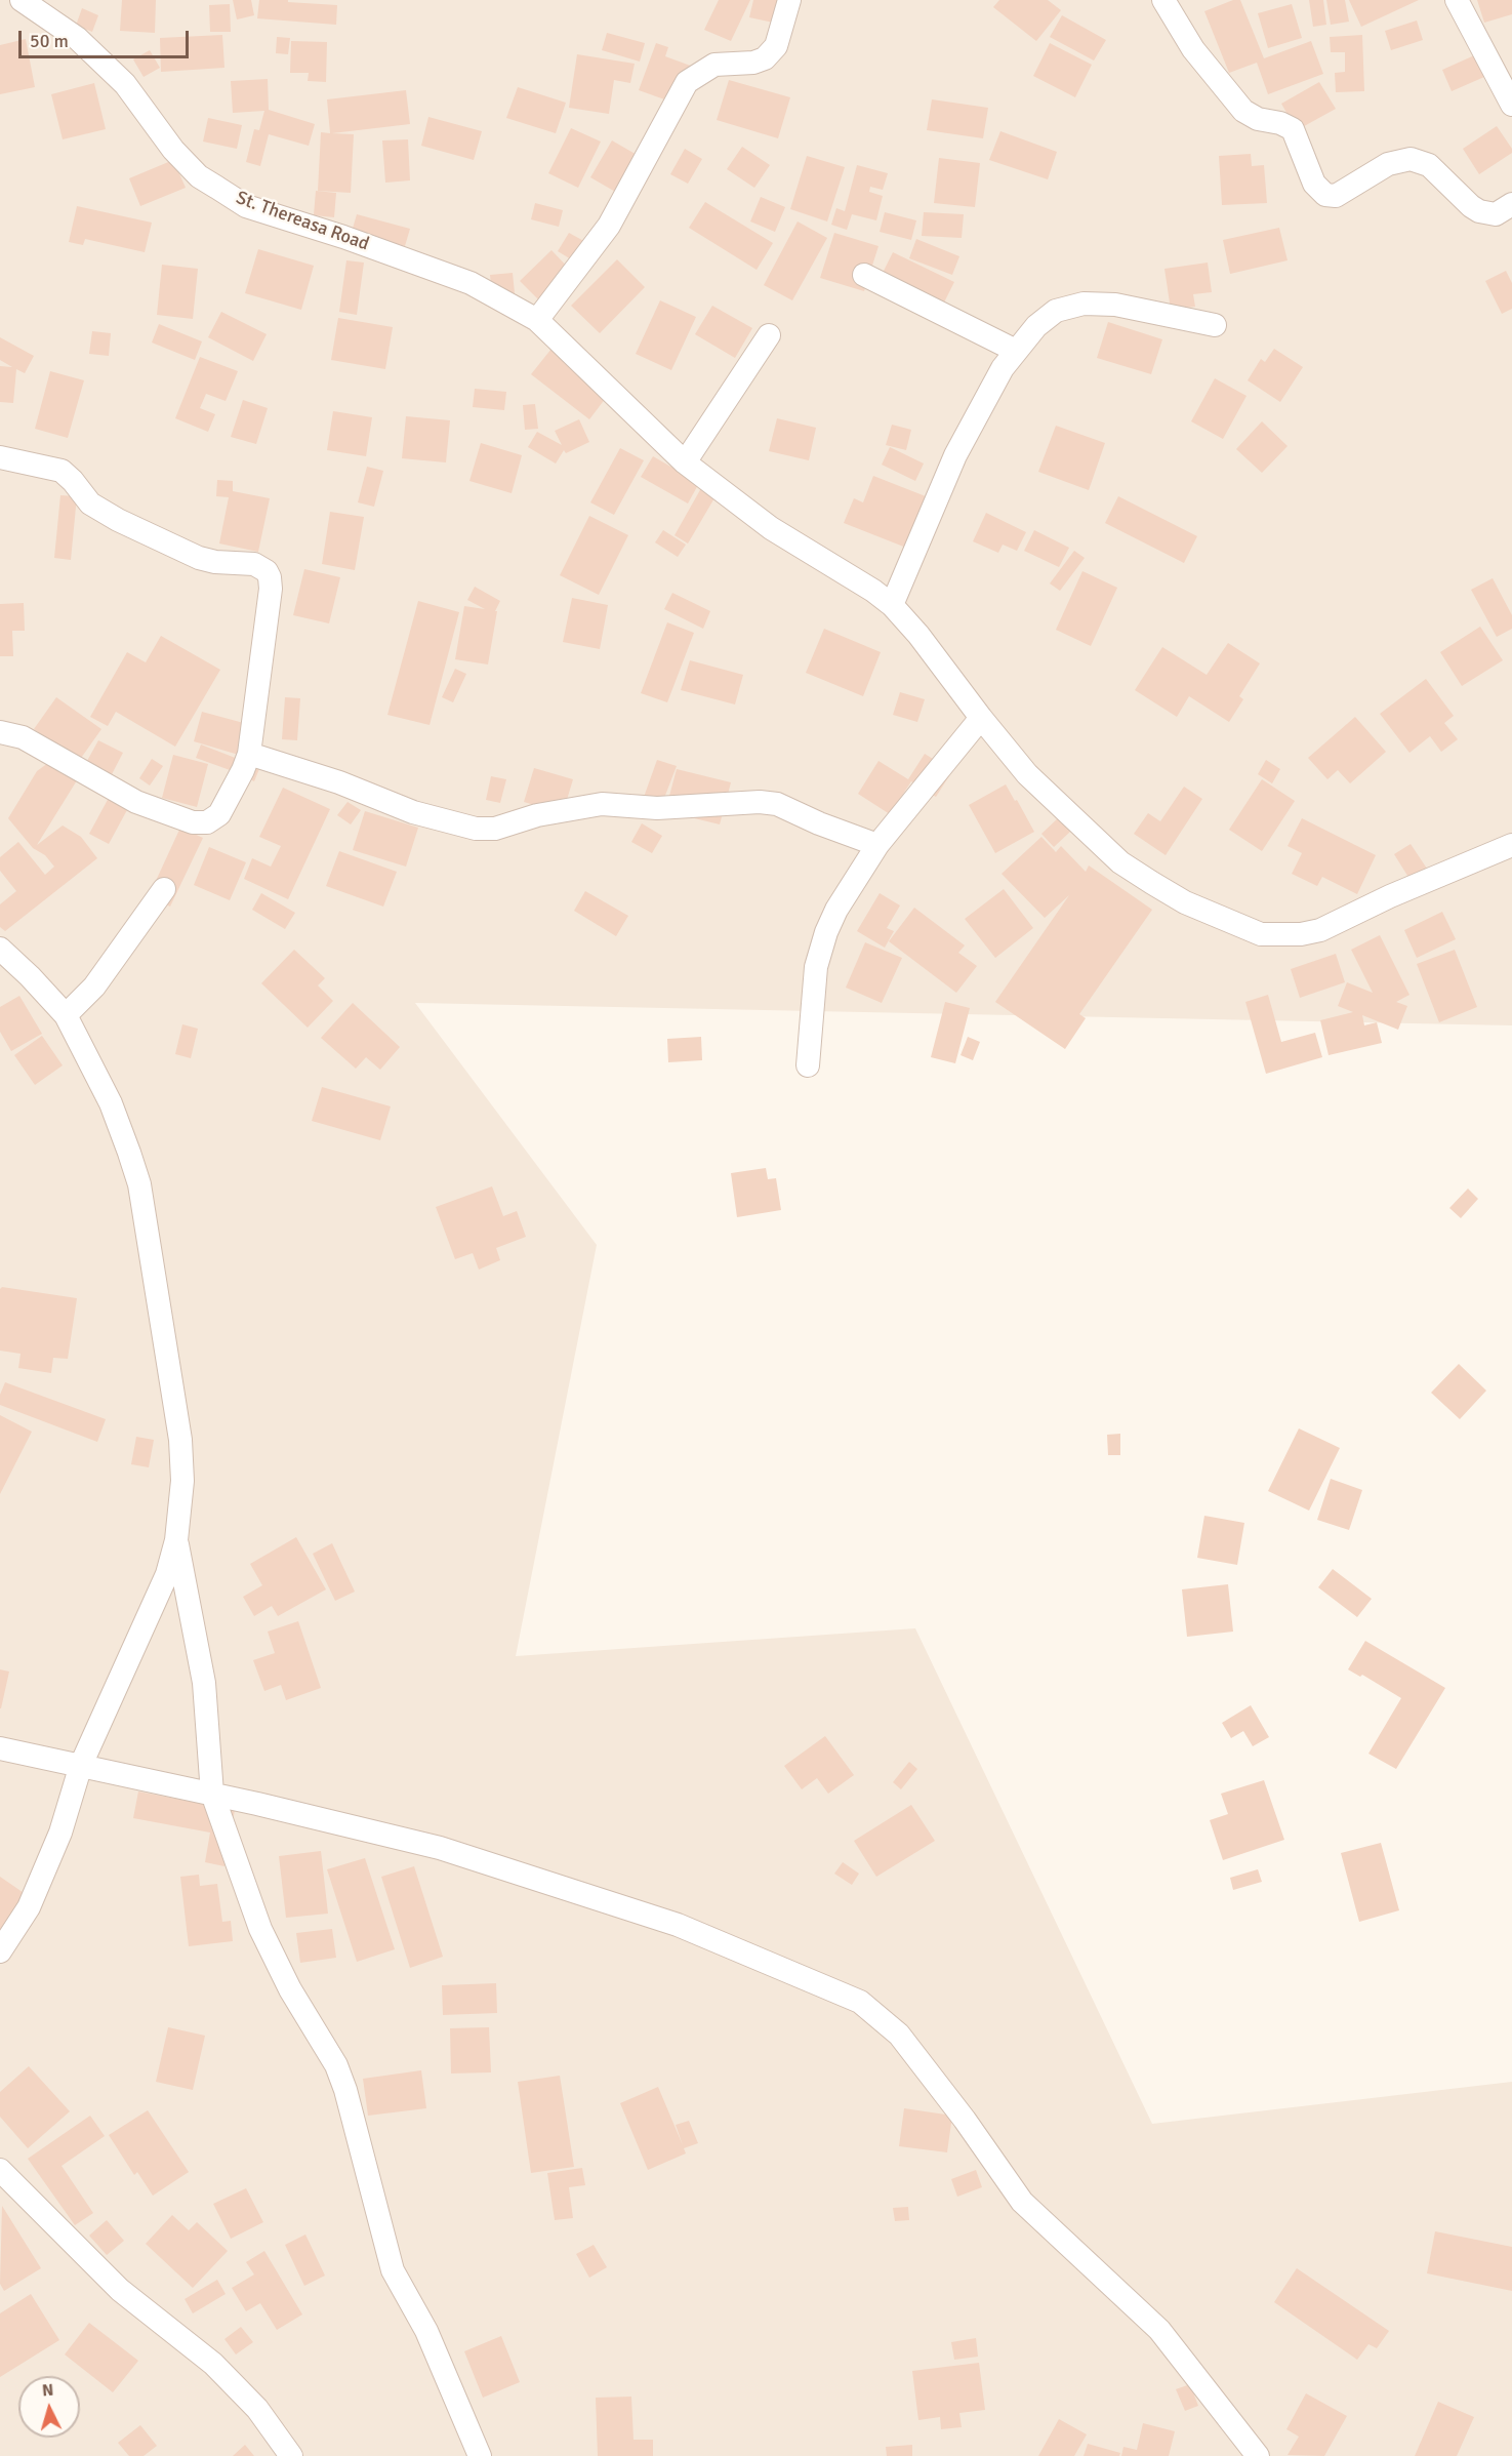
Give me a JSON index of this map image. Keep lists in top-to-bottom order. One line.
{"streets":{"street":["St. Thereasa Road"]},"scale_bar":"50 m","north":"top"}
